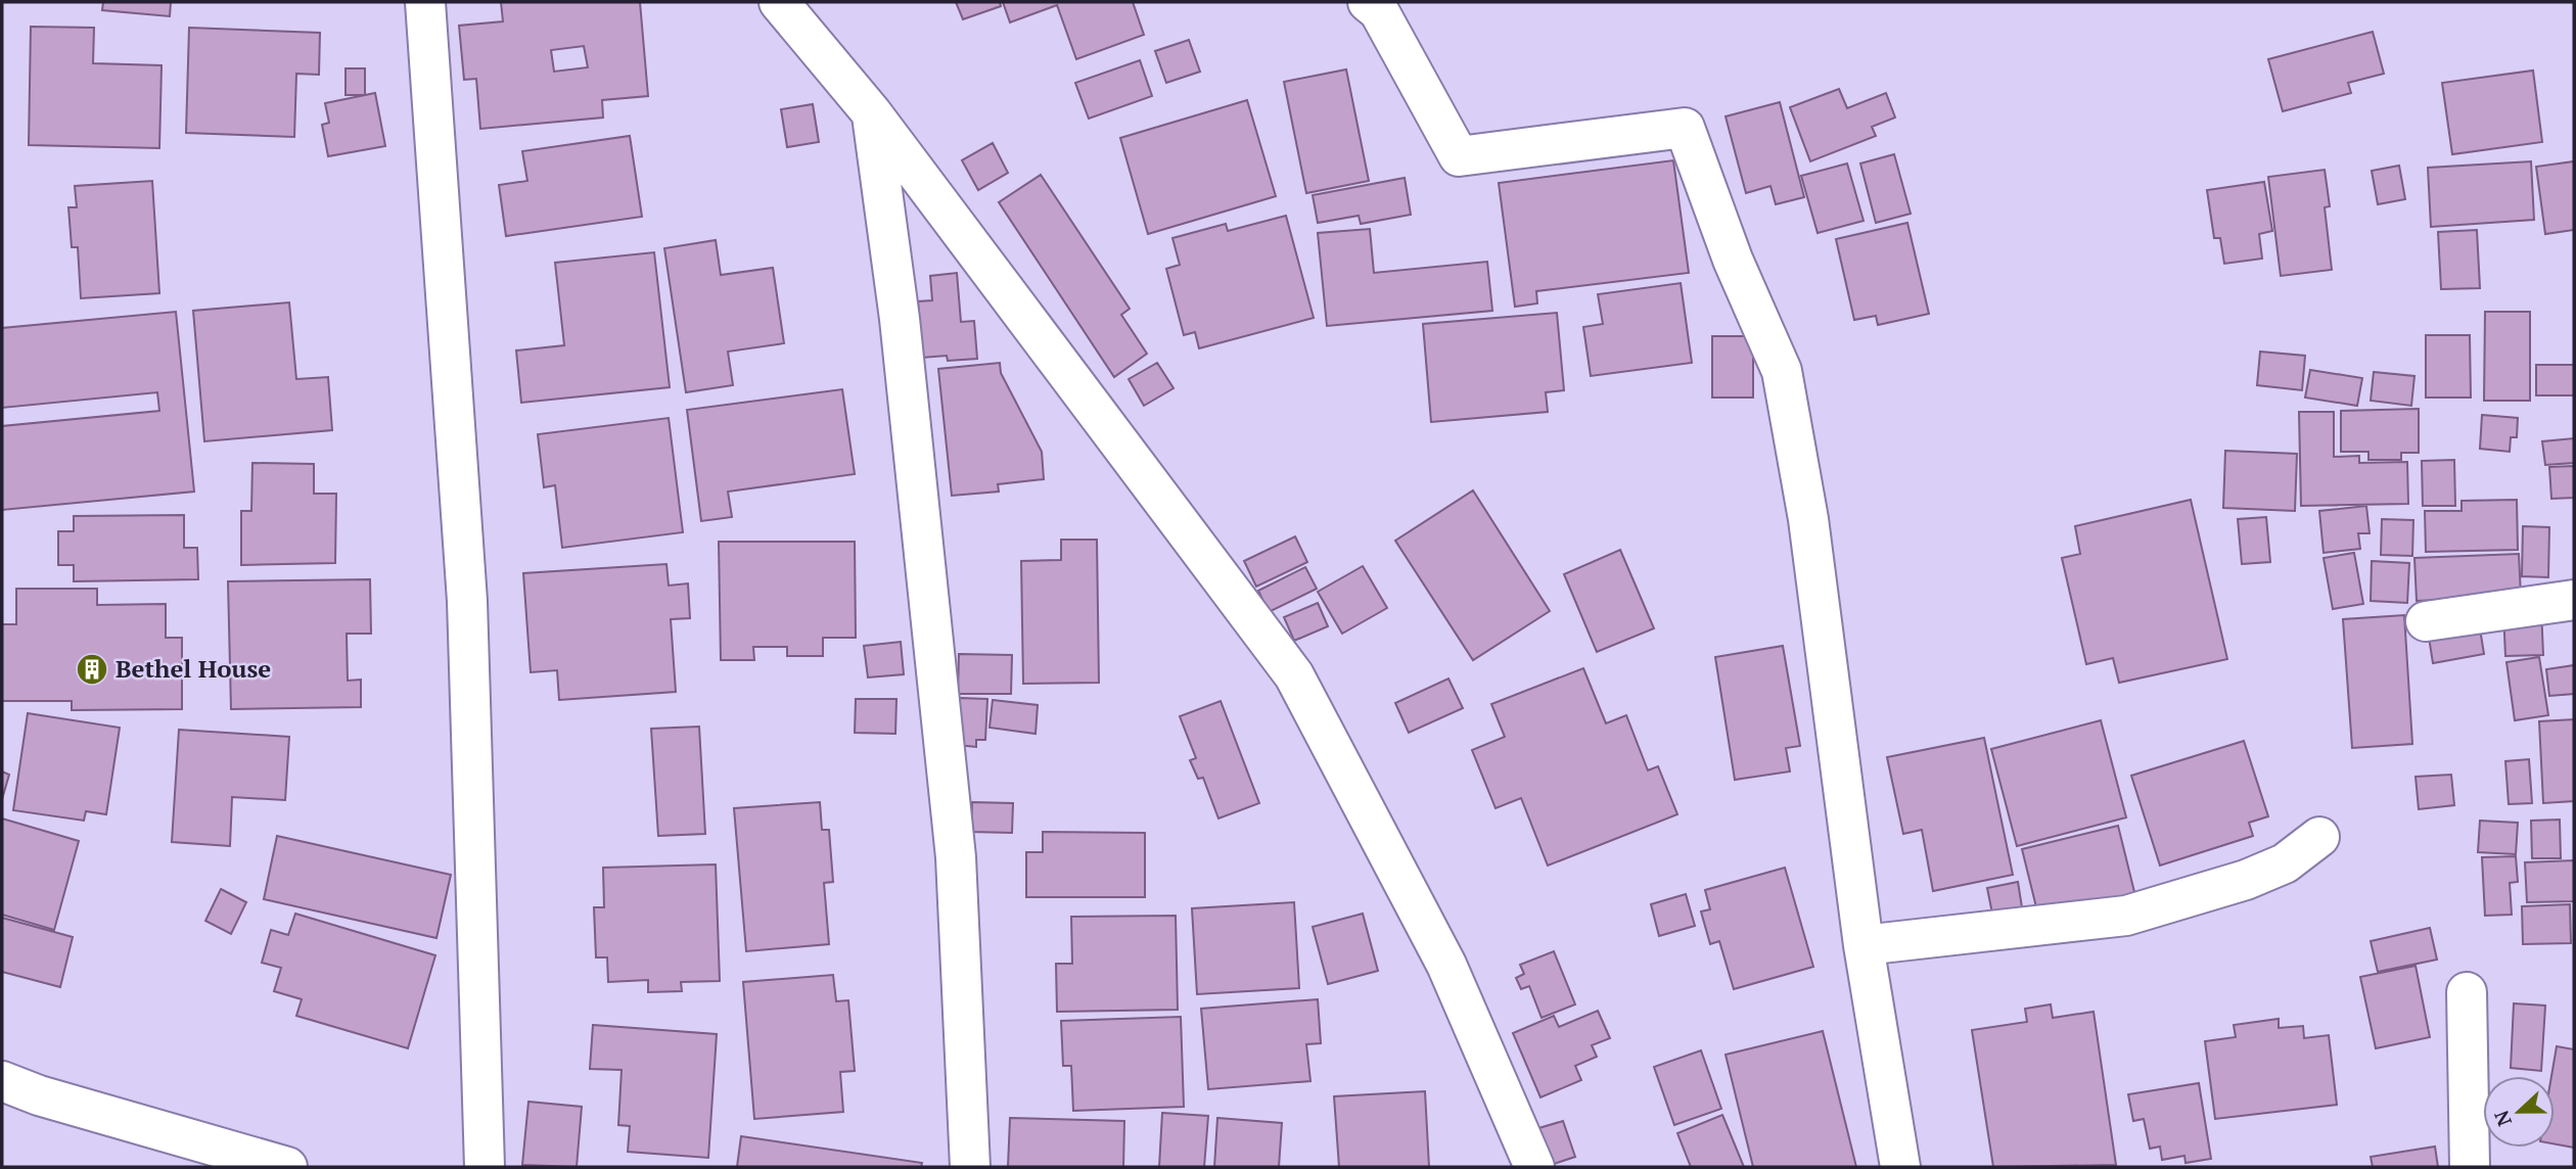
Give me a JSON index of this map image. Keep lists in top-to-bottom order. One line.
{"places":{"building":["Bethel House"]},"north":"left"}
